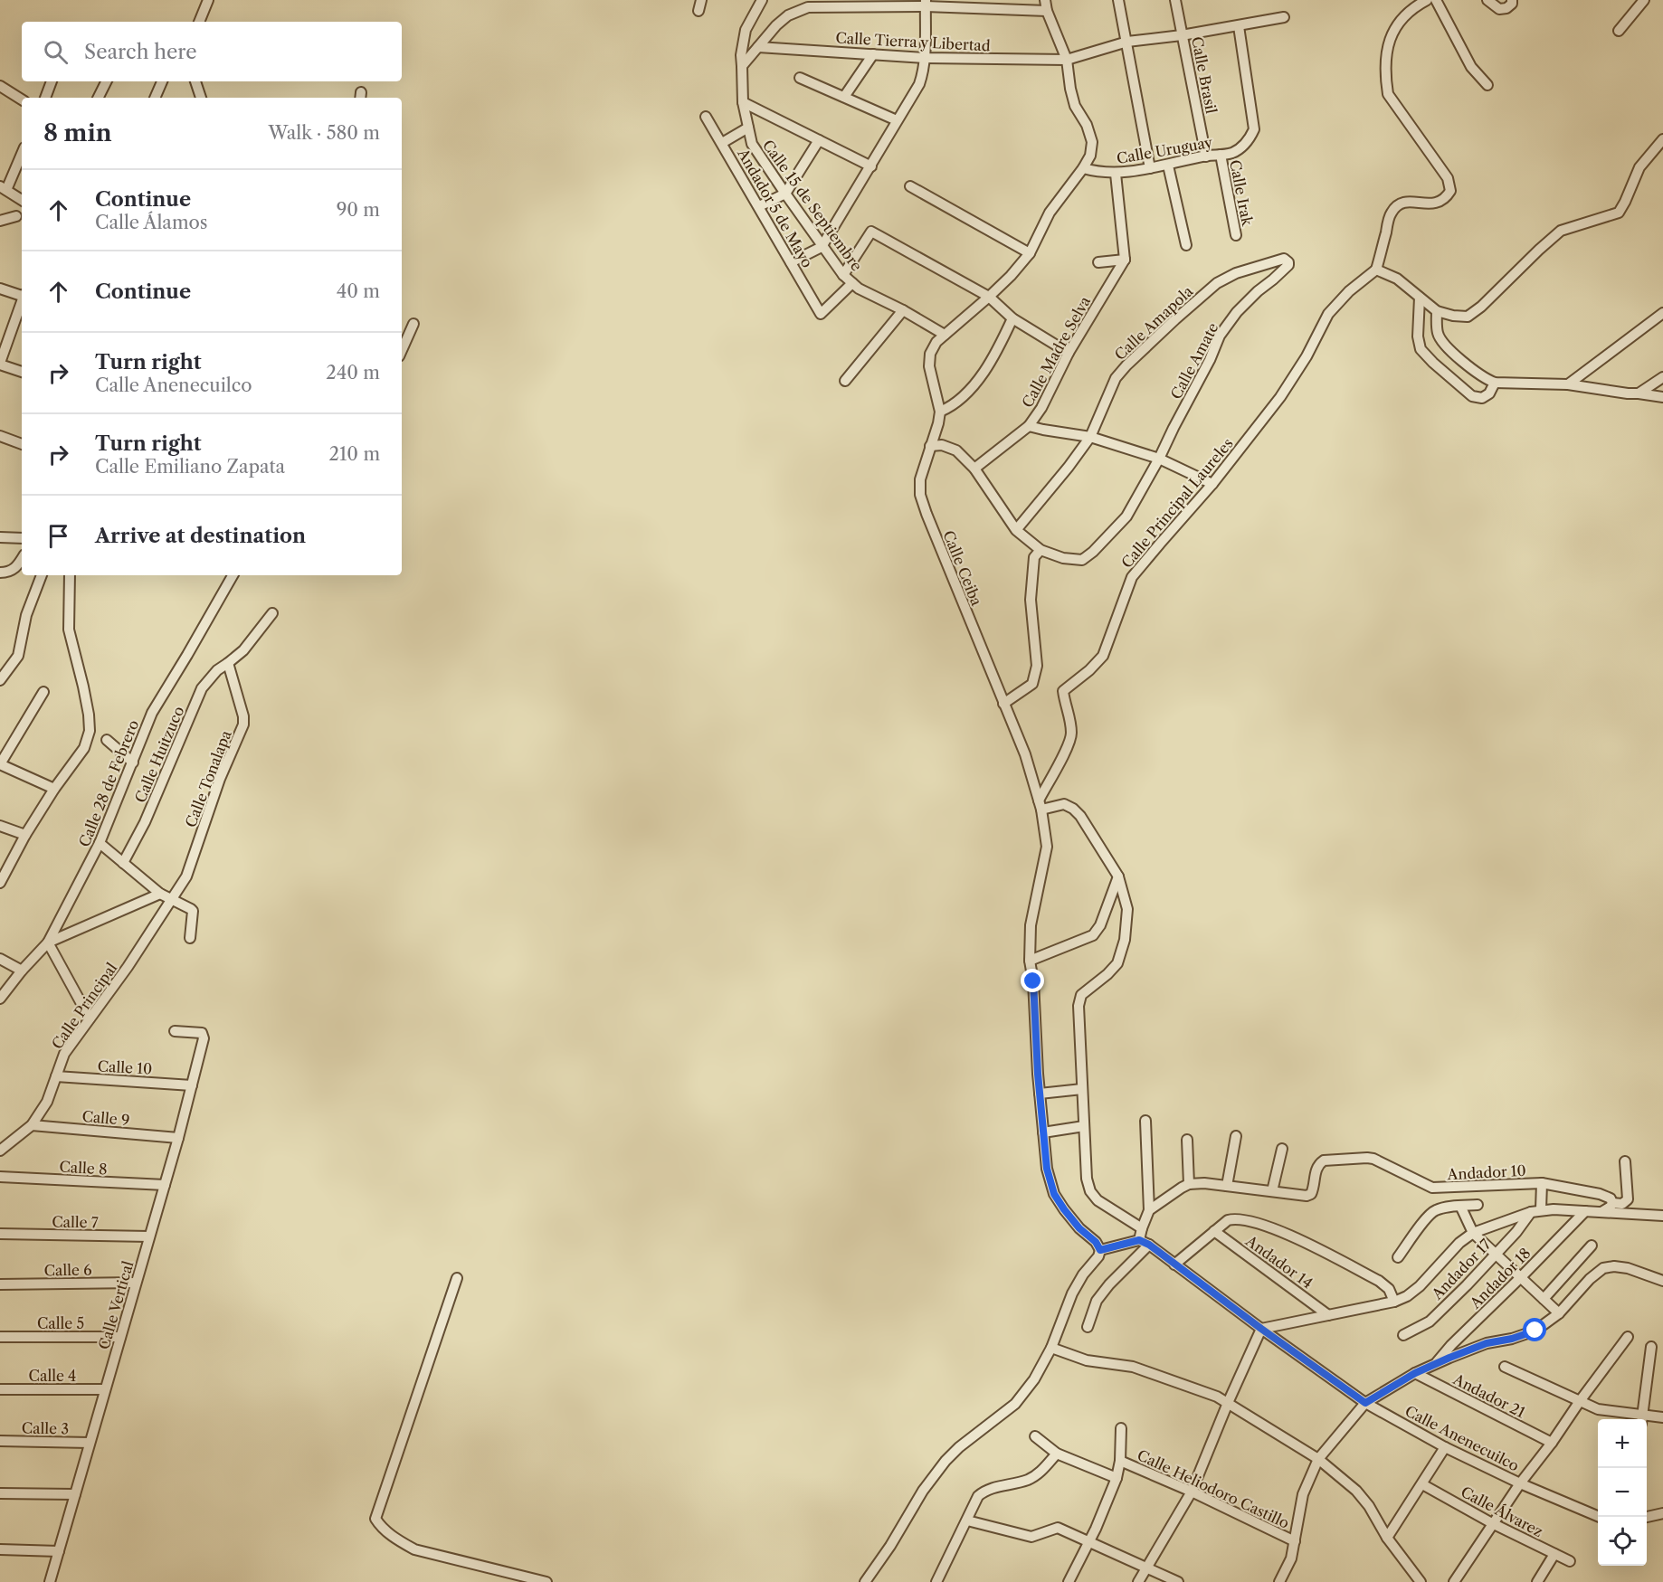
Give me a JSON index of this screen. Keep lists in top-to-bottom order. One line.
{"streets":{"street":["Calle Tierra y Libertad","Calle Brasil","Calle Uruguay","Calle Irak","Calle 15 de Septiembre","Andador 5 de Mayo","Calle Amapola","Calle Madre Selva","Calle Amate","Calle Principal Laureles","Calle Ceiba","Calle Huitzuco","Calle Tonalapa","Calle 28 de Febrero","Calle Principal","Calle 10","Calle 9","Calle 8","Andador 10","Calle 7","Andador 14","Andador 17","Calle 6","Andador 18","Calle Vertical","Calle 5","Calle 4","Andador 21","Calle 3","Calle Anenecuilco","Calle Heliodoro Castillo","Calle Álvarez"]},"crossings":[["Calle Tierra y Libertad","Calle Brasil"],["Calle Tierra y Libertad","Calle Uruguay"],["Calle Tierra y Libertad","Calle Ceiba"],["Calle Brasil","Calle Uruguay"],["Calle Uruguay","Calle Irak"],["Calle Uruguay","Calle Ceiba"],["Calle 15 de Septiembre","Andador 5 de Mayo"],["Calle 15 de Septiembre","Calle Ceiba"],["Calle Amapola","Calle Amate"],["Calle Principal Laureles","Calle Ceiba"],["Calle Huitzuco","Calle Tonalapa"],["Calle Tonalapa","Calle Principal"],["Calle Principal","Calle 10"],["Calle Principal","Calle 9"],["Calle 10","Calle Vertical"],["Calle 9","Calle Vertical"],["Calle 8","Calle Vertical"],["Calle 7","Calle Vertical"],["Calle 6","Calle Vertical"],["Calle Vertical","Calle 5"],["Calle Vertical","Calle 4"],["Calle Vertical","Calle 3"]],"page":{"search":"Search here","heading":["8 min","Walk · 580 m"],"list":[["Continue","Calle Álamos","90 m"],["Continue","40 m"],["Turn right","Calle Anenecuilco","240 m"],["Turn right","Calle Emiliano Zapata","210 m"],"Arrive at destination"],"map_buttons":["+","−"]}}
